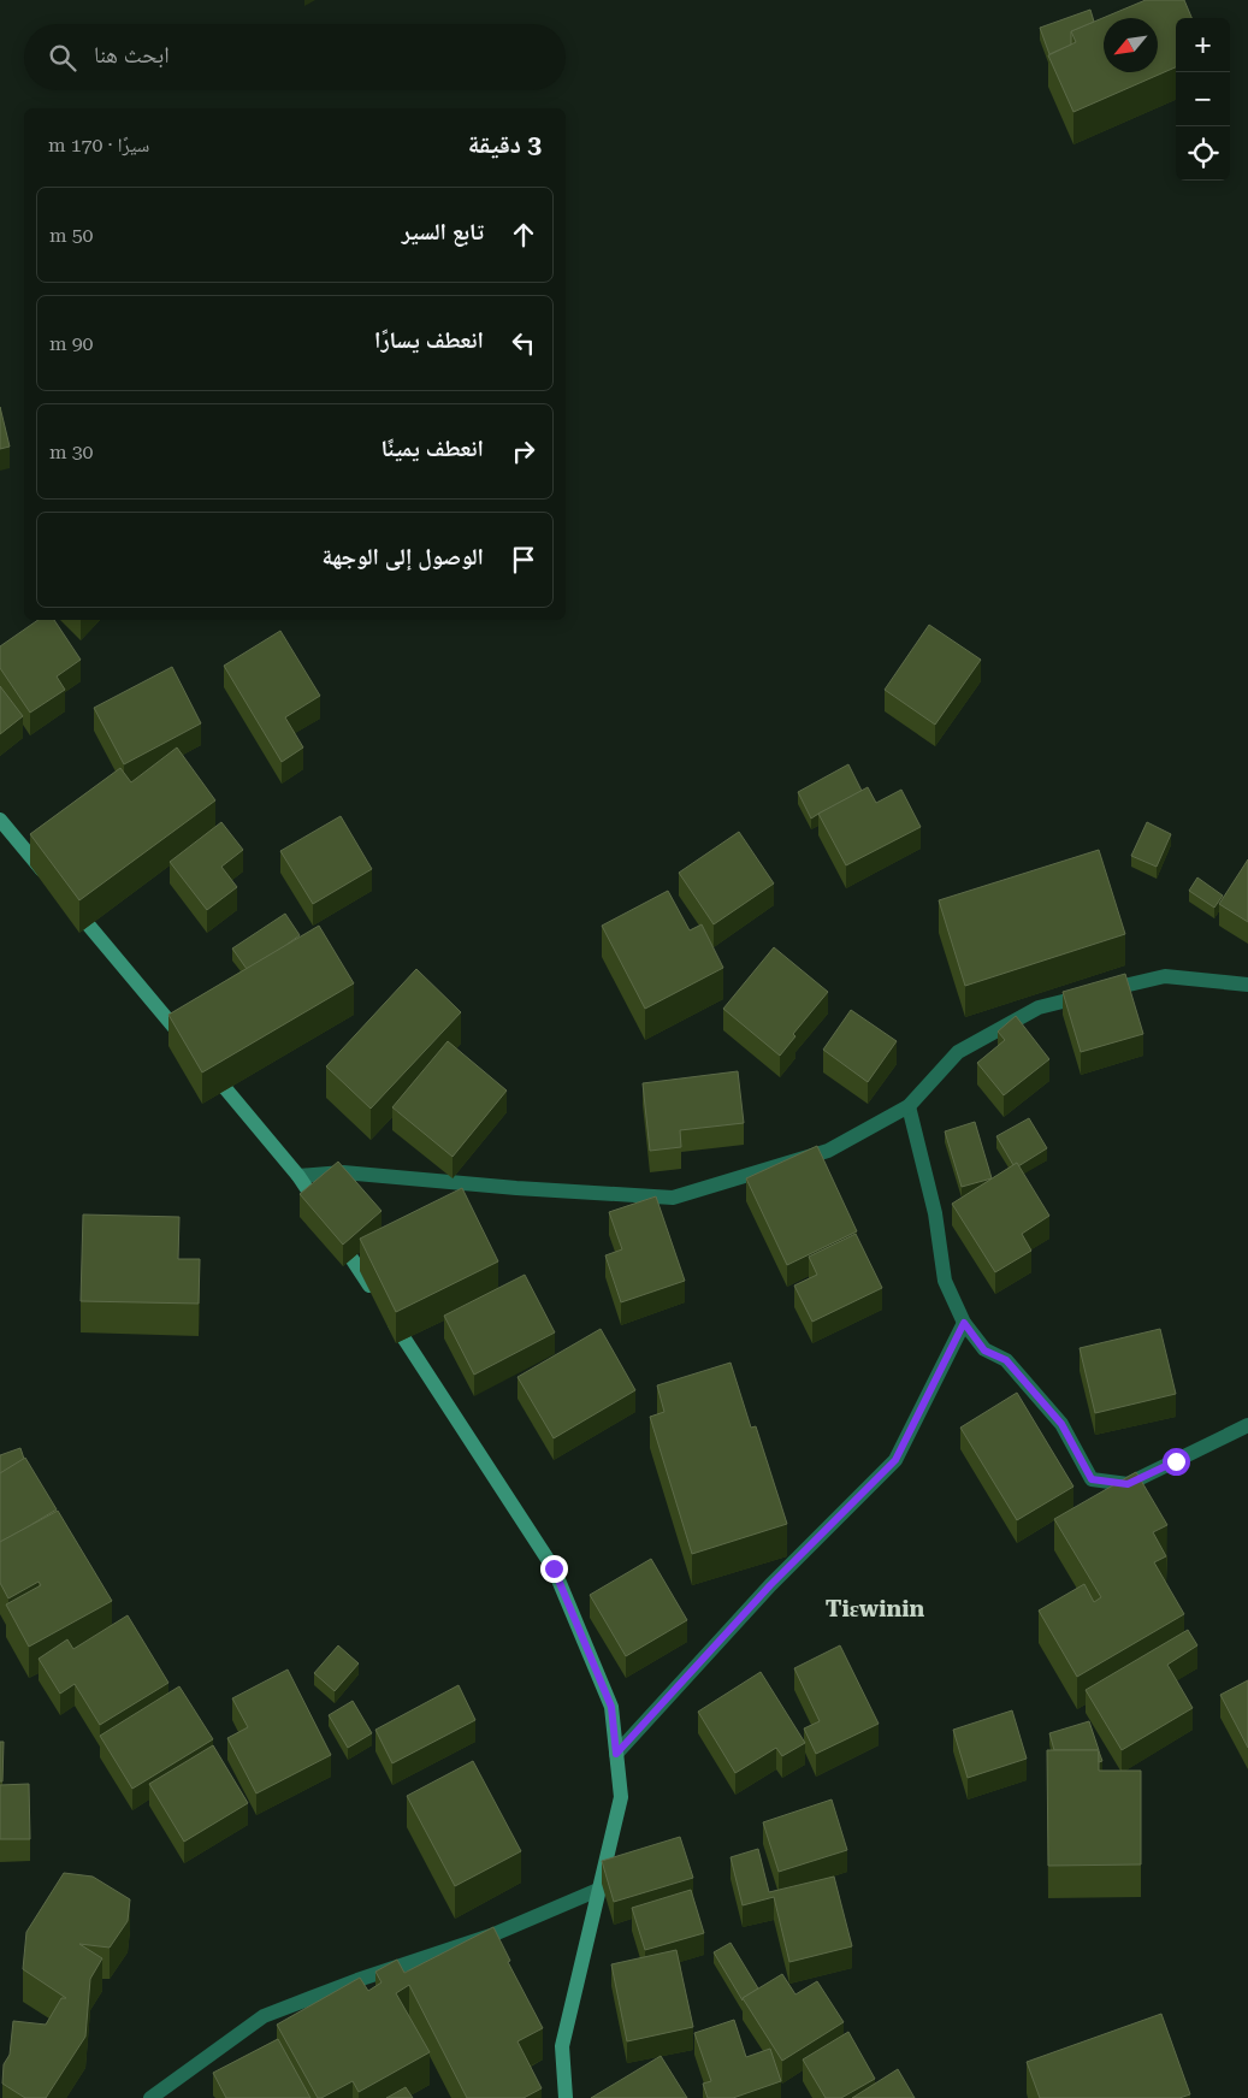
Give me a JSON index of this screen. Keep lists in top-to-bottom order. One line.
{"districts":["Tiɛwinin"],"north":"bottom left","page":{"map_buttons":["+","−"],"search":"ابحث هنا","heading":["3 دقيقة","سيرًا · 170 m"],"list":[["تابع السير","50 m"],["انعطف يسارًا","90 m"],["انعطف يمينًا","30 m"],"الوصول إلى الوجهة"]}}
